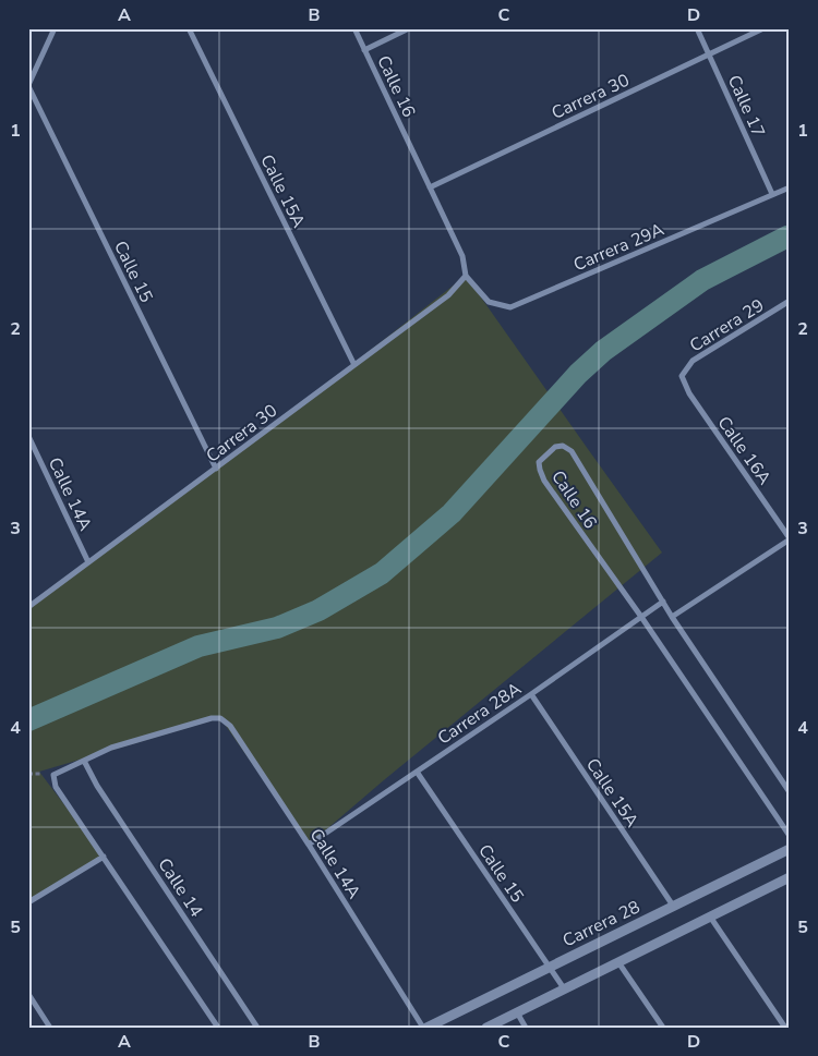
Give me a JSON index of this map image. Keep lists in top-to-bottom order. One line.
{"streets":{"street":["Calle 16","Carrera 30","Calle 17","Calle 15A","Carrera 29A","Calle 15","Carrera 29","Calle 16A","Calle 14A","Carrera 28A","Calle 14","Carrera 28"]},"crossings":[["Calle 16","Carrera 30"],["Calle 16","Carrera 29A"],["Calle 16","Carrera 28A"],["Carrera 30","Calle 17"],["Carrera 30","Calle 15A"],["Carrera 30","Carrera 29A"],["Carrera 30","Calle 15"],["Carrera 30","Calle 14A"],["Calle 17","Carrera 29A"],["Calle 15A","Carrera 28A"],["Calle 15A","Carrera 28"],["Calle 15","Carrera 28A"],["Calle 15","Carrera 28"],["Carrera 29","Calle 16A"],["Calle 14A","Carrera 28A"],["Calle 14A","Calle 14"],["Calle 14A","Carrera 28"]],"grid":{"columns":["A","B","C","D"],"rows":["1","2","3","4","5"]}}
